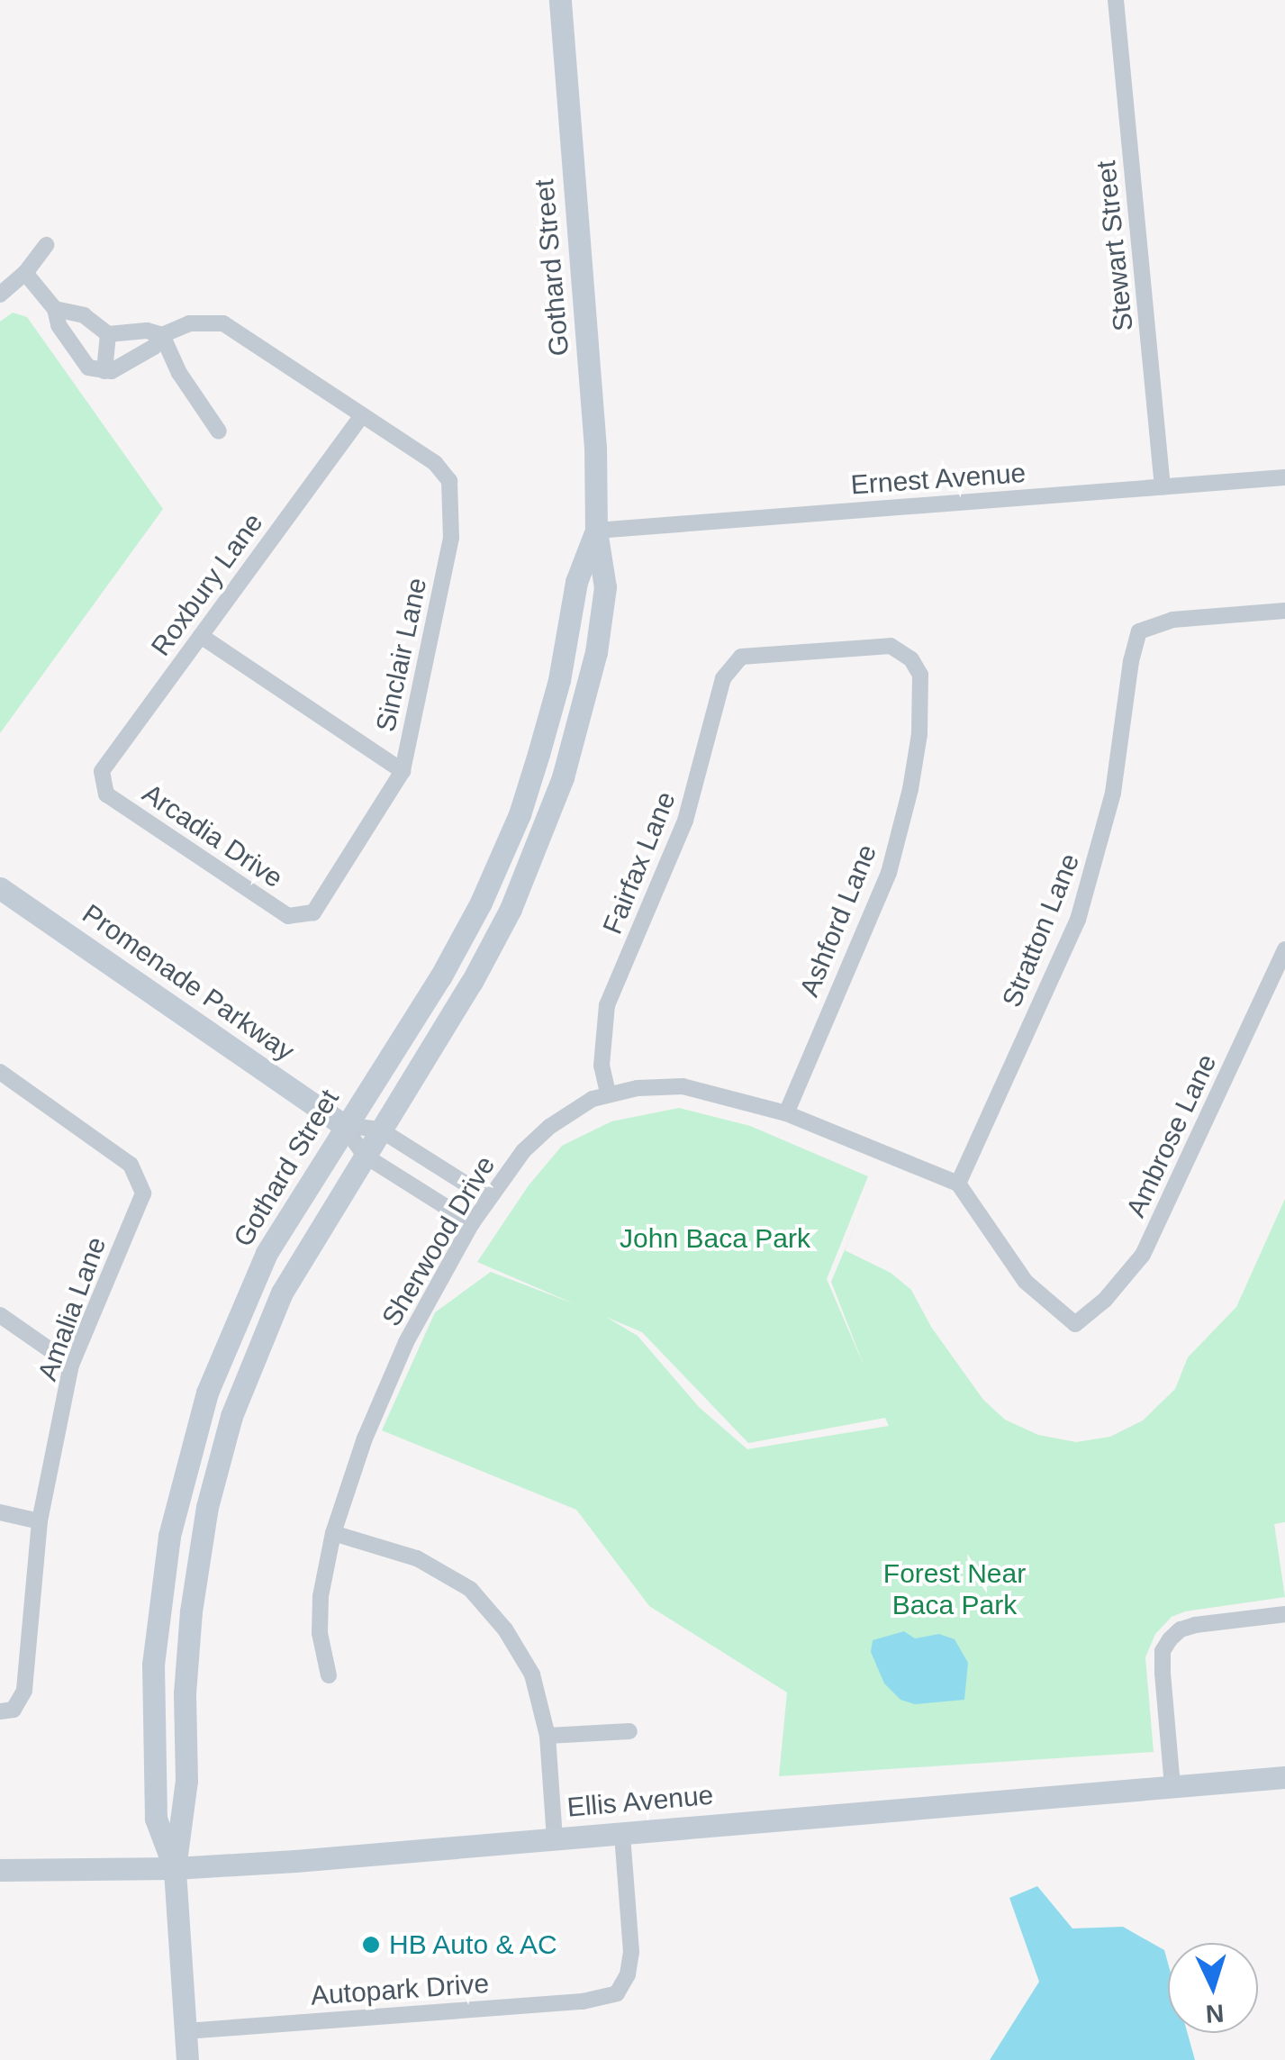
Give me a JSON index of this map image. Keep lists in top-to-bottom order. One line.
{"streets":{"street":["Stewart Street","Gothard Street","Ernest Avenue","Roxbury Lane","Sinclair Lane","Arcadia Drive","Fairfax Lane","Ashford Lane","Stratton Lane","Promenade Parkway","Ambrose Lane","Sherwood Drive","Amalia Lane","Ellis Avenue","Autopark Drive"]},"crossings":[["Stewart Street","Ernest Avenue"],["Gothard Street","Ernest Avenue"],["Gothard Street","Promenade Parkway"],["Gothard Street","Ellis Avenue"],["Gothard Street","Autopark Drive"],["Roxbury Lane","Sinclair Lane"],["Roxbury Lane","Arcadia Drive"],["Sinclair Lane","Arcadia Drive"],["Fairfax Lane","Ashford Lane"],["Fairfax Lane","Sherwood Drive"],["Ashford Lane","Sherwood Drive"],["Stratton Lane","Ambrose Lane"],["Stratton Lane","Sherwood Drive"],["Promenade Parkway","Sherwood Drive"],["Ambrose Lane","Sherwood Drive"],["Ellis Avenue","Autopark Drive"]],"parks":["John Baca Park","Forest Near Baca Park"],"places":["HB Auto & AC"],"north":"bottom"}
